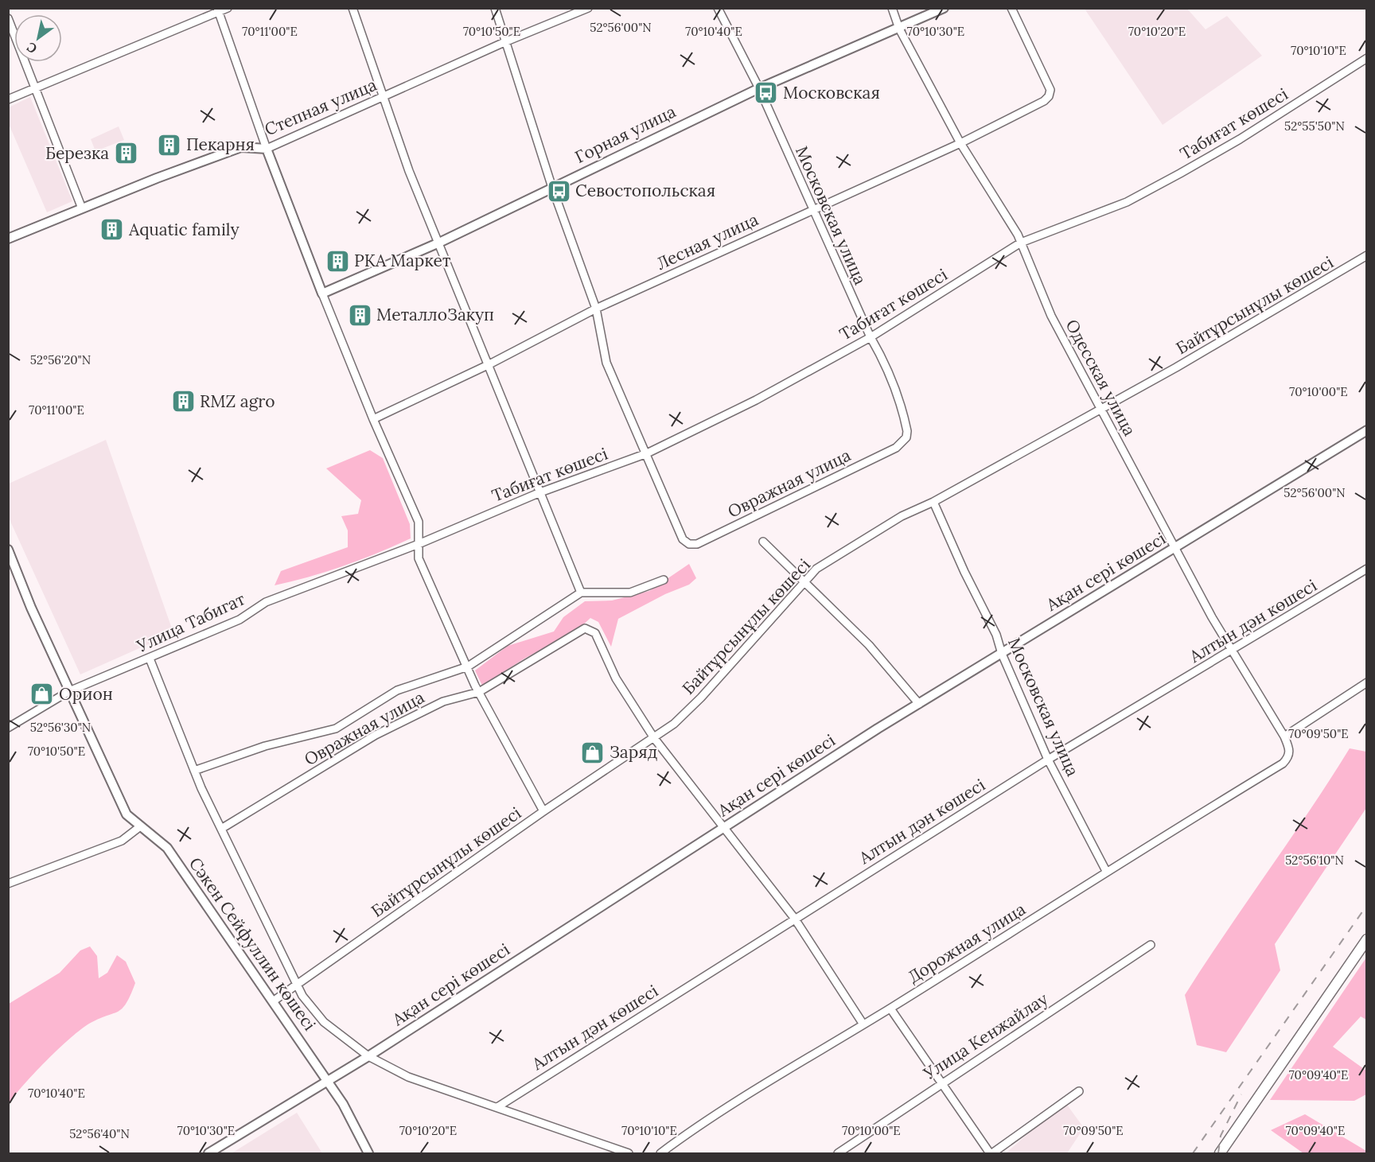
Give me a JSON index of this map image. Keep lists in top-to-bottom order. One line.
{"streets":{"street":["Степная улица","Табиғат көшесі","Горная улица","Московская улица","Лесная улица","Байтұрсынұлы көшесі","Одесская улица","Овражная улица","Ақан сері көшесі","Алтын дән көшесі","Улица Табигат","Дорожная улица","Сәкен Сейфуллин көшесі","Улица Кенжайлау"]},"crossings":[["Табиғат көшесі","Московская улица"],["Табиғат көшесі","Одесская улица"],["Табиғат көшесі","Овражная улица"],["Табиғат көшесі","Улица Табигат"],["Горная улица","Московская улица"],["Горная улица","Одесская улица"],["Московская улица","Лесная улица"],["Московская улица","Байтұрсынұлы көшесі"],["Московская улица","Овражная улица"],["Московская улица","Ақан сері көшесі"],["Московская улица","Алтын дән көшесі"],["Московская улица","Дорожная улица"],["Лесная улица","Одесская улица"],["Байтұрсынұлы көшесі","Одесская улица"],["Байтұрсынұлы көшесі","Овражная улица"],["Байтұрсынұлы көшесі","Сәкен Сейфуллин көшесі"],["Одесская улица","Ақан сері көшесі"],["Одесская улица","Алтын дән көшесі"],["Одесская улица","Дорожная улица"],["Ақан сері көшесі","Сәкен Сейфуллин көшесі"],["Улица Табигат","Сәкен Сейфуллин көшесі"]],"places":{"bus stop":["Московская","Севостопольская"],"building":["Пекарня","Березка","Aquatic family","РКА Маркет","МеталлоЗакуп","RMZ agro"],"shop":["Орион","Заряд"]},"north":"bottom left","coordinates":["52°56'00\"N","70°10'40\"E","70°11'00\"E","70°10'50\"E","70°10'30\"E","70°10'20\"E","70°10'10\"E","52°55'50\"N","52°56'20\"N","70°10'00\"E","52°56'30\"N","70°09'50\"E","52°56'10\"N","70°09'40\"E","52°56'40\"N"]}
